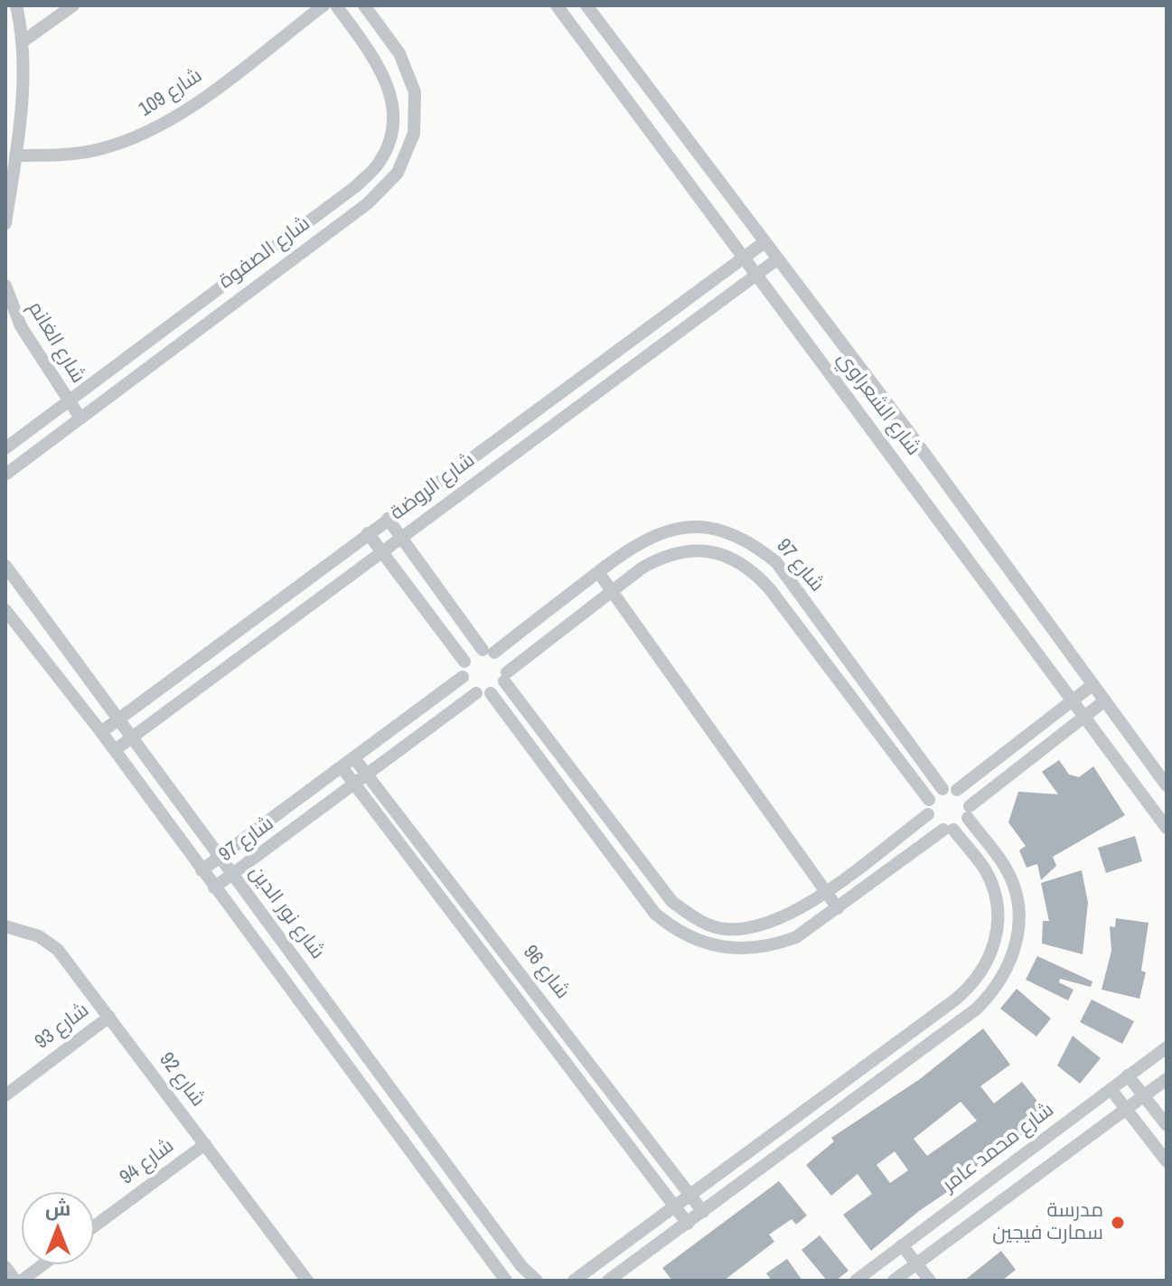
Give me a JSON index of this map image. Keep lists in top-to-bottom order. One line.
{"streets":{"street":["شارع 109","شارع الصفوة","شارع الغانم","شارع الشعراوي","شارع الروضة","شارع 97","شارع نور الدين","شارع 96","شارع 93","شارع 92","شارع محمد عامر","شارع 94"]},"crossings":[["شارع الصفوة","شارع الغانم"],["شارع الشعراوي","شارع الروضة"],["شارع الروضة","شارع نور الدين"],["شارع 97","شارع نور الدين"],["شارع 97","شارع 96"],["شارع 93","شارع 92"],["شارع 92","شارع 94"]],"places":["مدرسة سمارت فيجين"],"north":"top"}
